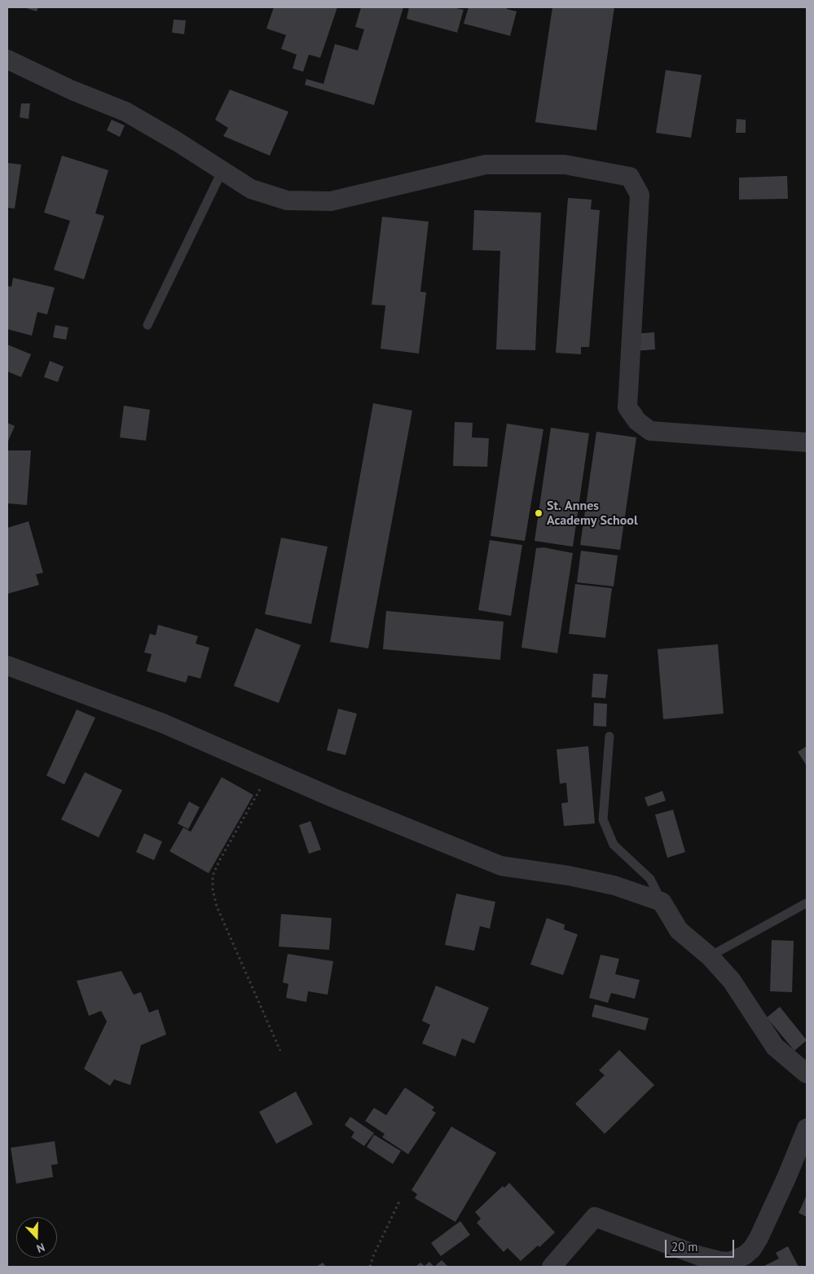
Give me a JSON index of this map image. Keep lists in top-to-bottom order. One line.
{"places":["St. Annes Academy School"],"scale_bar":"20 m","north":"bottom"}
